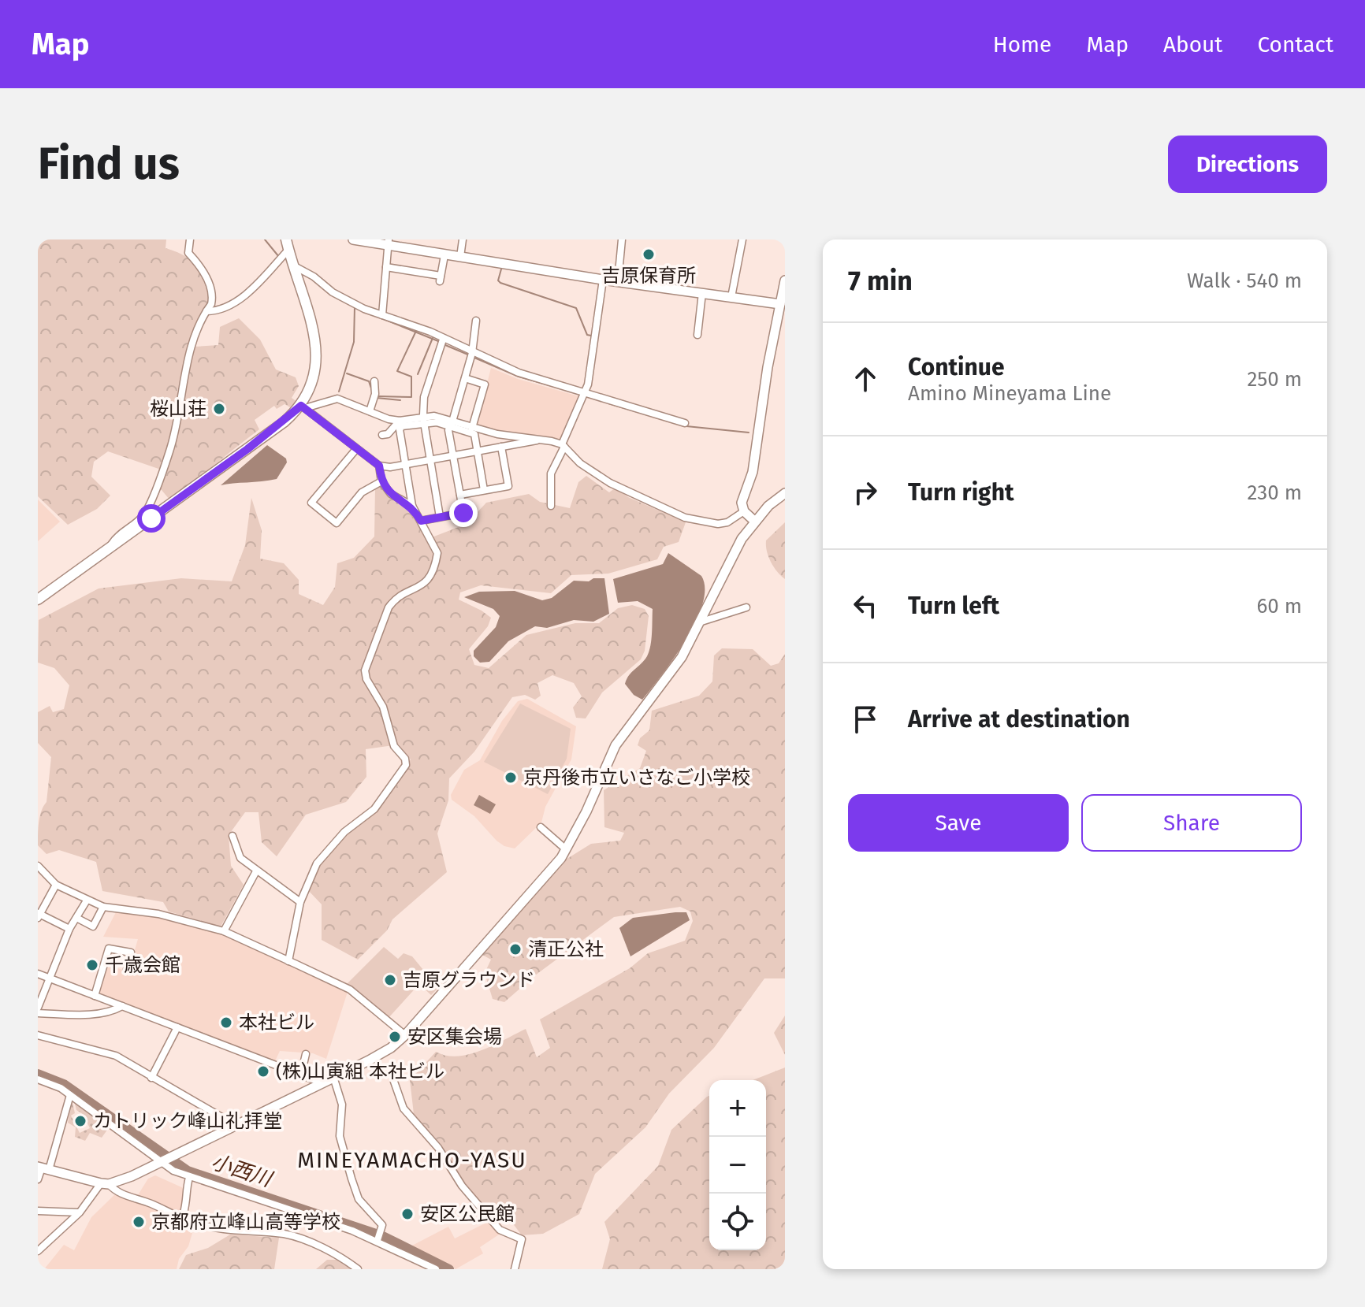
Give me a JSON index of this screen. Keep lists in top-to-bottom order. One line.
{"districts":["MINEYAMACHO-YASU"],"water":["小西川"],"places":["吉原保育所","桜山荘","京丹後市立いさなご小学校","清正公社","千歳会館","吉原グラウンド","本社ビル","安区集会場","(株)山寅組 本社ビル","カトリック峰山礼拝堂","安区公民館","京都府立峰山高等学校"],"page":{"header":"Map","nav":["Home","Map","About","Contact"],"buttons":["Directions",["Save","Share"]],"title":"Find us","heading":["7 min","Walk · 540 m"],"list":[["Continue","Amino Mineyama Line","250 m"],["Turn right","230 m"],["Turn left","60 m"],"Arrive at destination"],"map_buttons":["+","−"]}}
